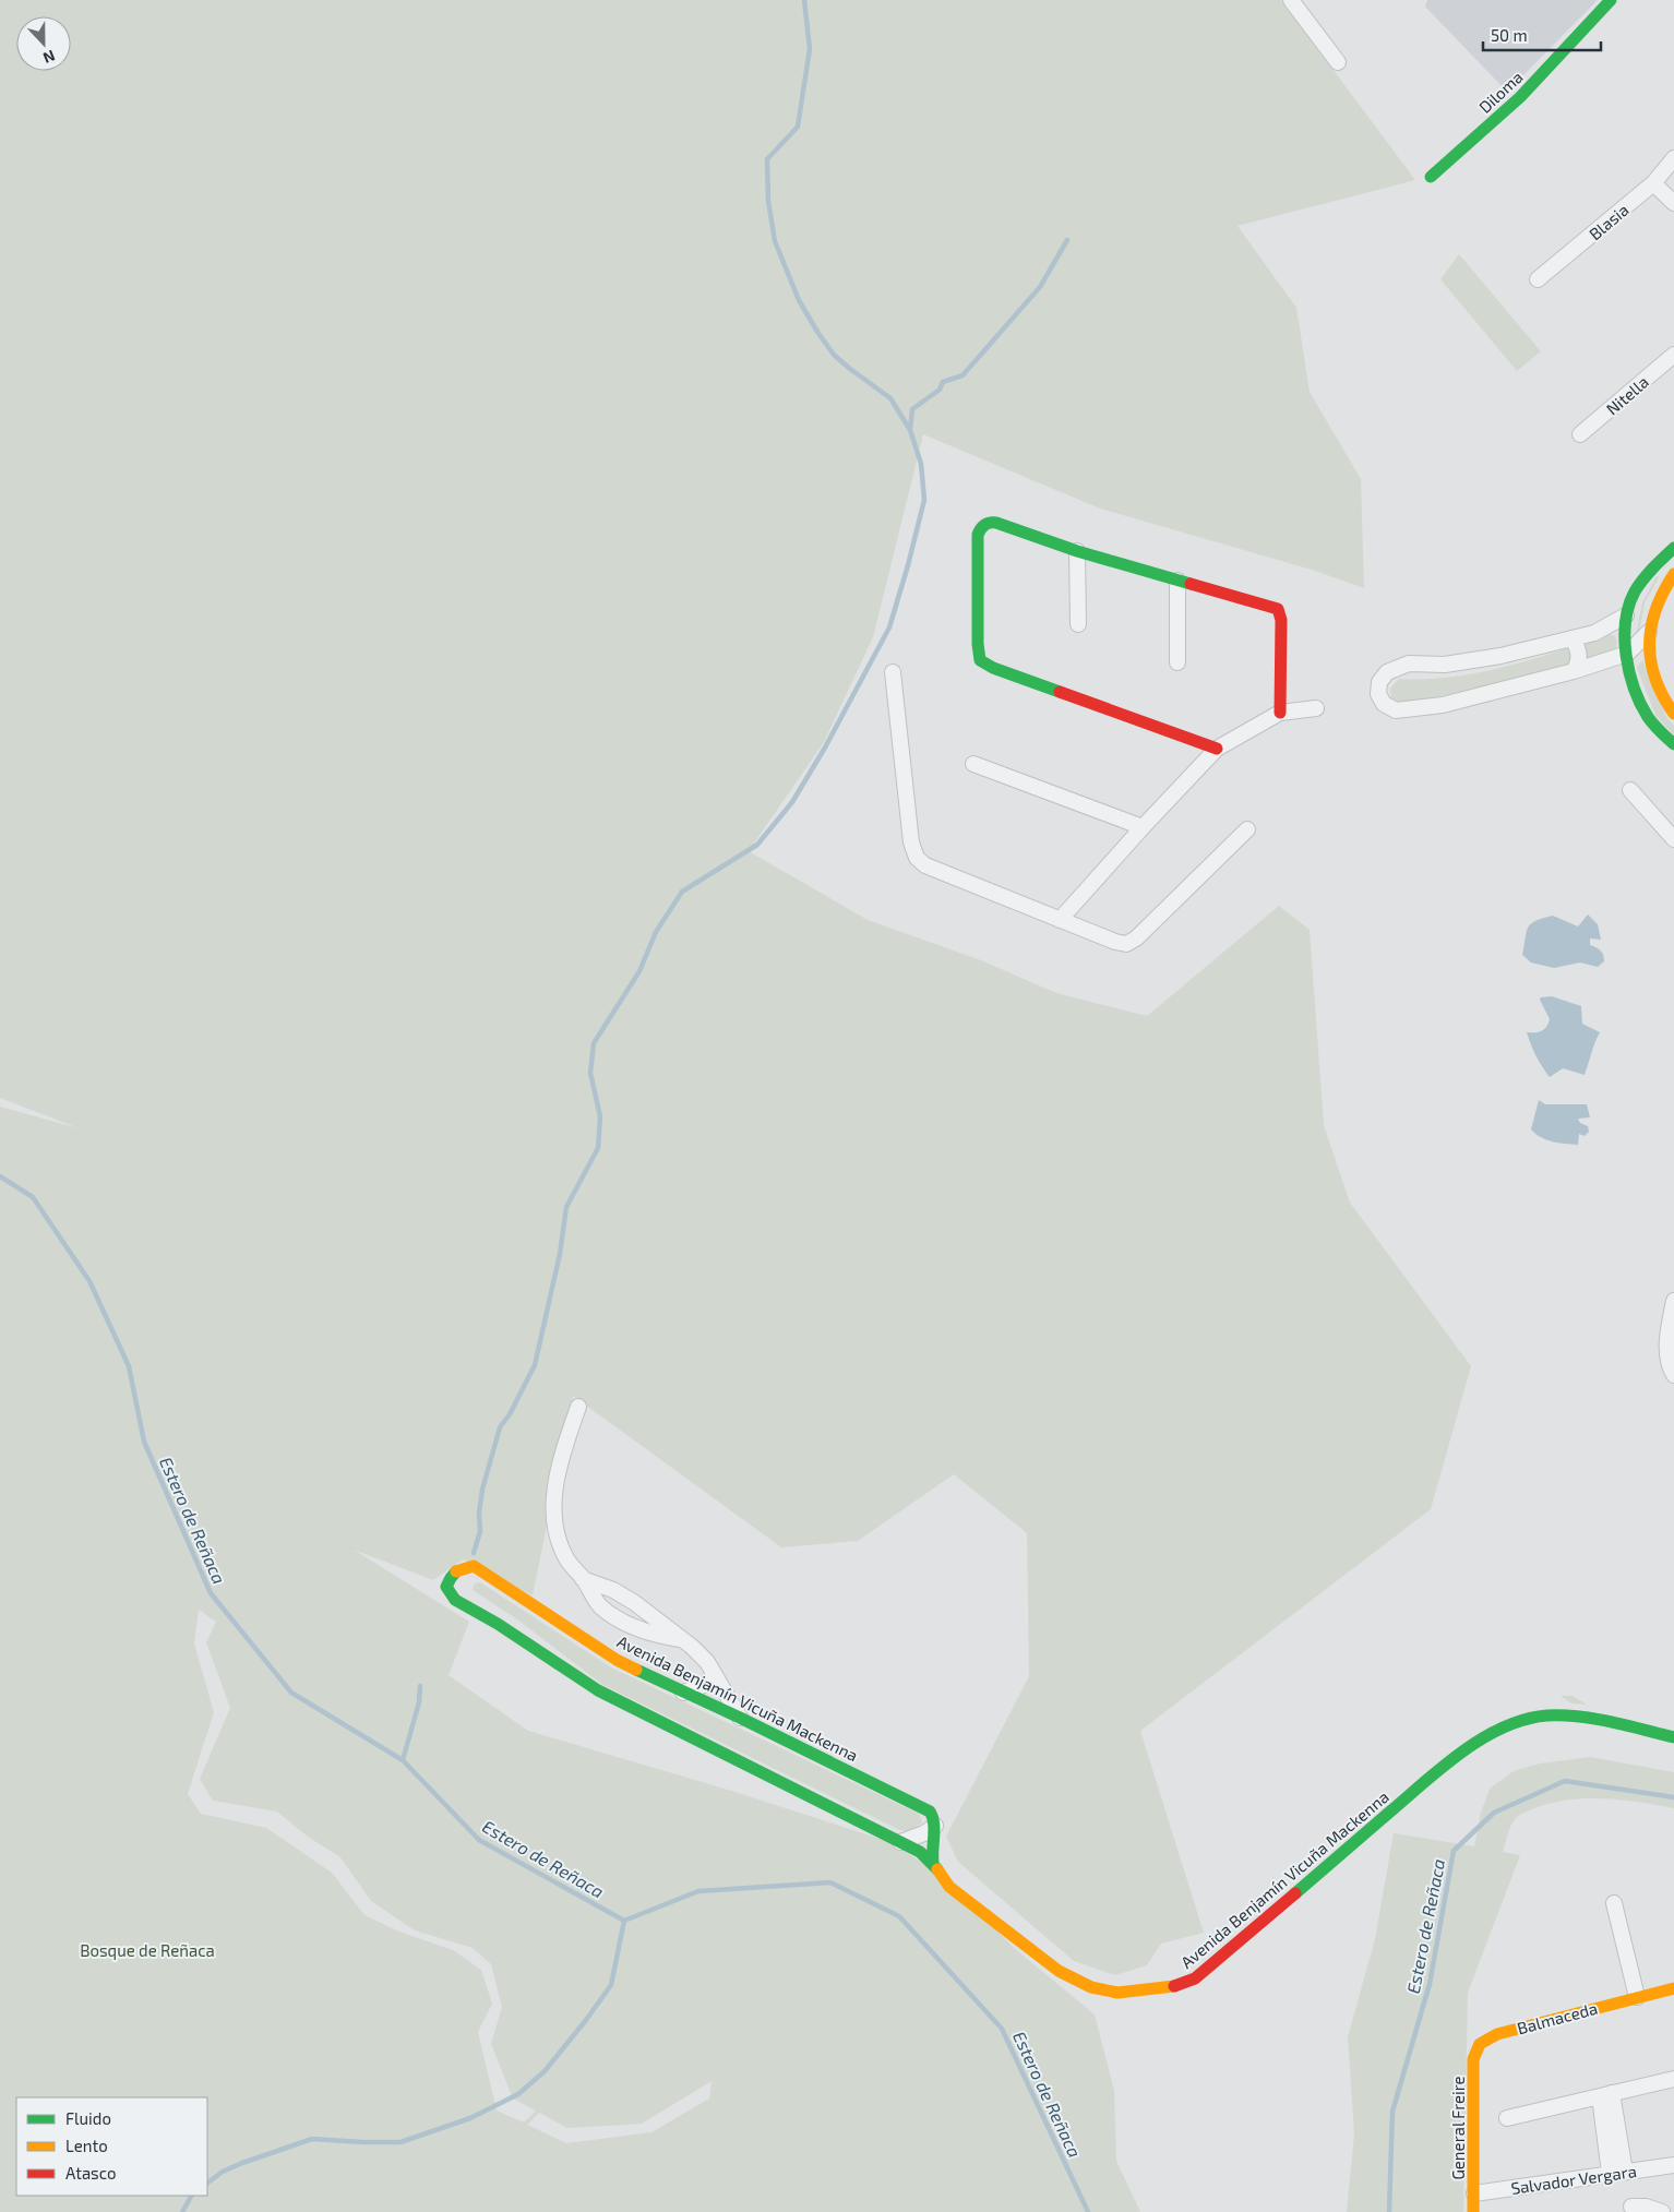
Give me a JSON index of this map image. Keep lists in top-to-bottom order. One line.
{"streets":{"street":["Diloma","Blasia","Nitella","Avenida Benjamín Vicuña Mackenna","Balmaceda","General Freire","Salvador Vergara"]},"crossings":[["Balmaceda","General Freire"],["General Freire","Salvador Vergara"]],"water":["Estero de Reñaca"],"parks":["Bosque de Reñaca"],"legend":["Fluido","Lento","Atasco"],"scale_bar":"50 m","north":"bottom"}
